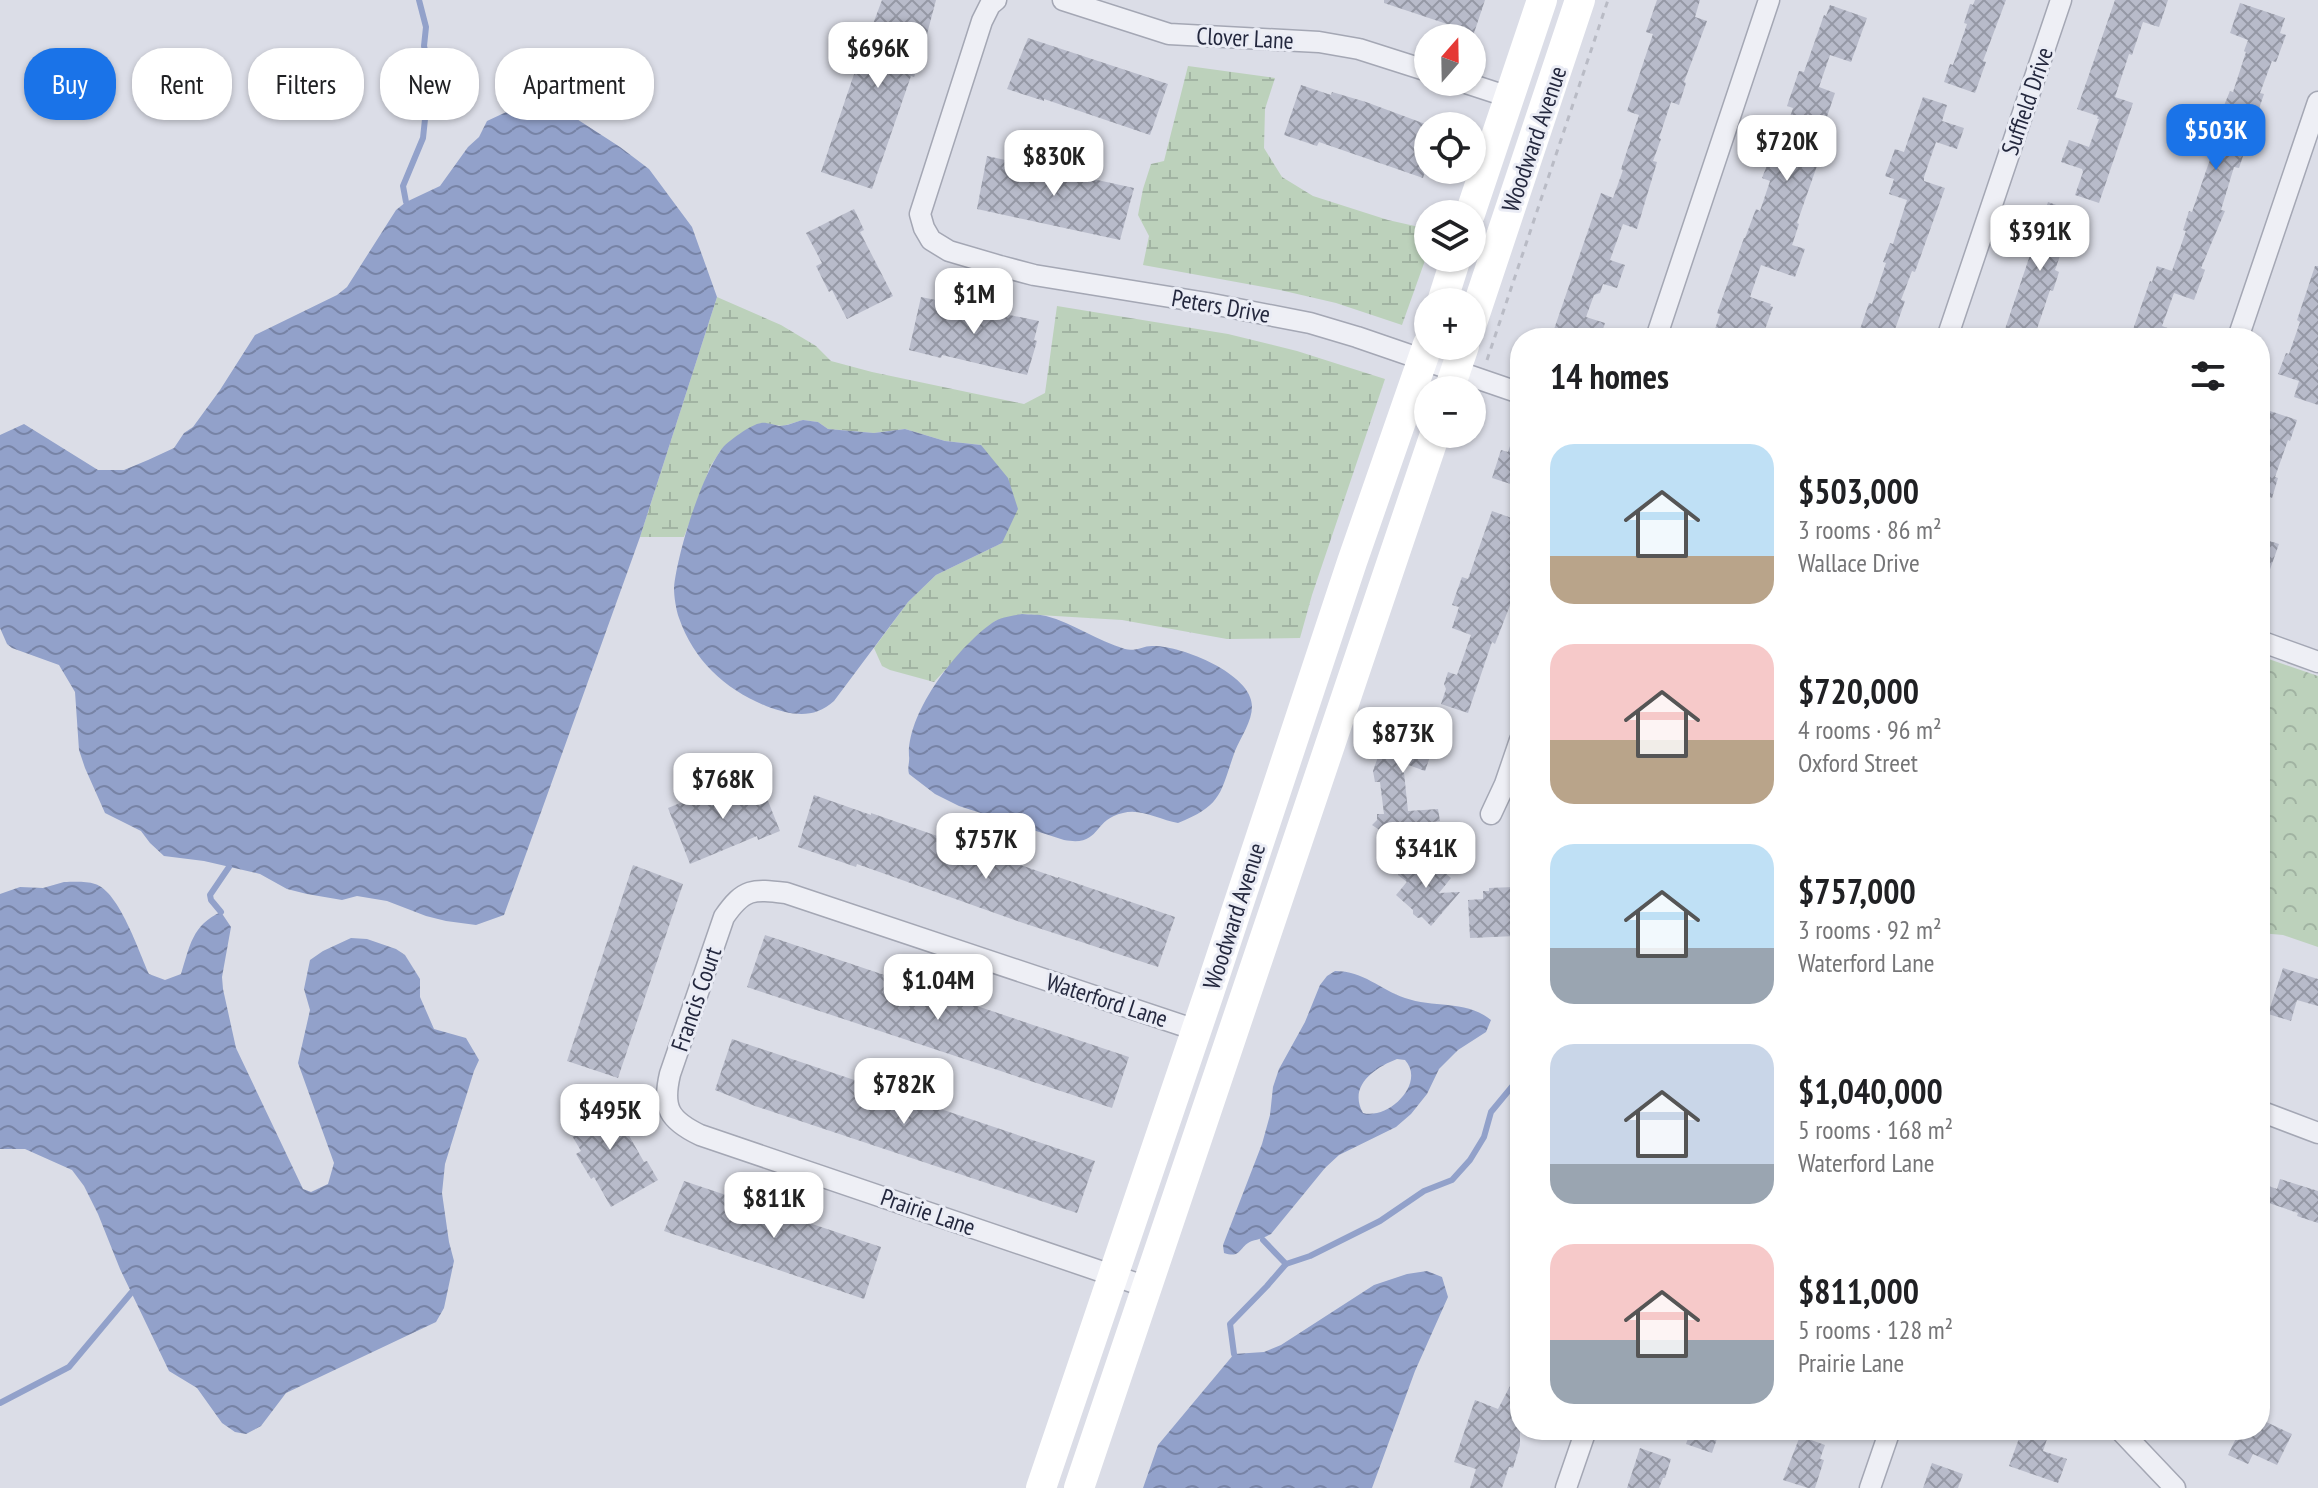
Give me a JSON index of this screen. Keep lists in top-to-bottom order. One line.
{"streets":{"street":["Clover Lane","Suffield Drive","Woodward Avenue","Peters Drive","Francis Court","Waterford Lane","Prairie Lane"]},"crossings":[["Woodward Avenue","Waterford Lane"],["Woodward Avenue","Prairie Lane"],["Francis Court","Waterford Lane"],["Francis Court","Prairie Lane"]],"north":"top","page":{"price":["$696K","$503K","$720K","$830K","$391K","$1M","$873K","$768K","$757K","$341K","$1.04M","$782K","$495K","$811K"],"map_buttons":["+","−"],"chip":["Buy","Rent","Filters","New","Apartment"],"heading":"14 homes","list":[{"name":"$503,000","note":"3 rooms · 86 m² · Wallace Drive"},{"name":"$720,000","note":"4 rooms · 96 m² · Oxford Street"},{"name":"$757,000","note":"3 rooms · 92 m² · Waterford Lane"},{"name":"$1,040,000","note":"5 rooms · 168 m² · Waterford Lane"},{"name":"$811,000","note":"5 rooms · 128 m² · Prairie Lane"}]}}
